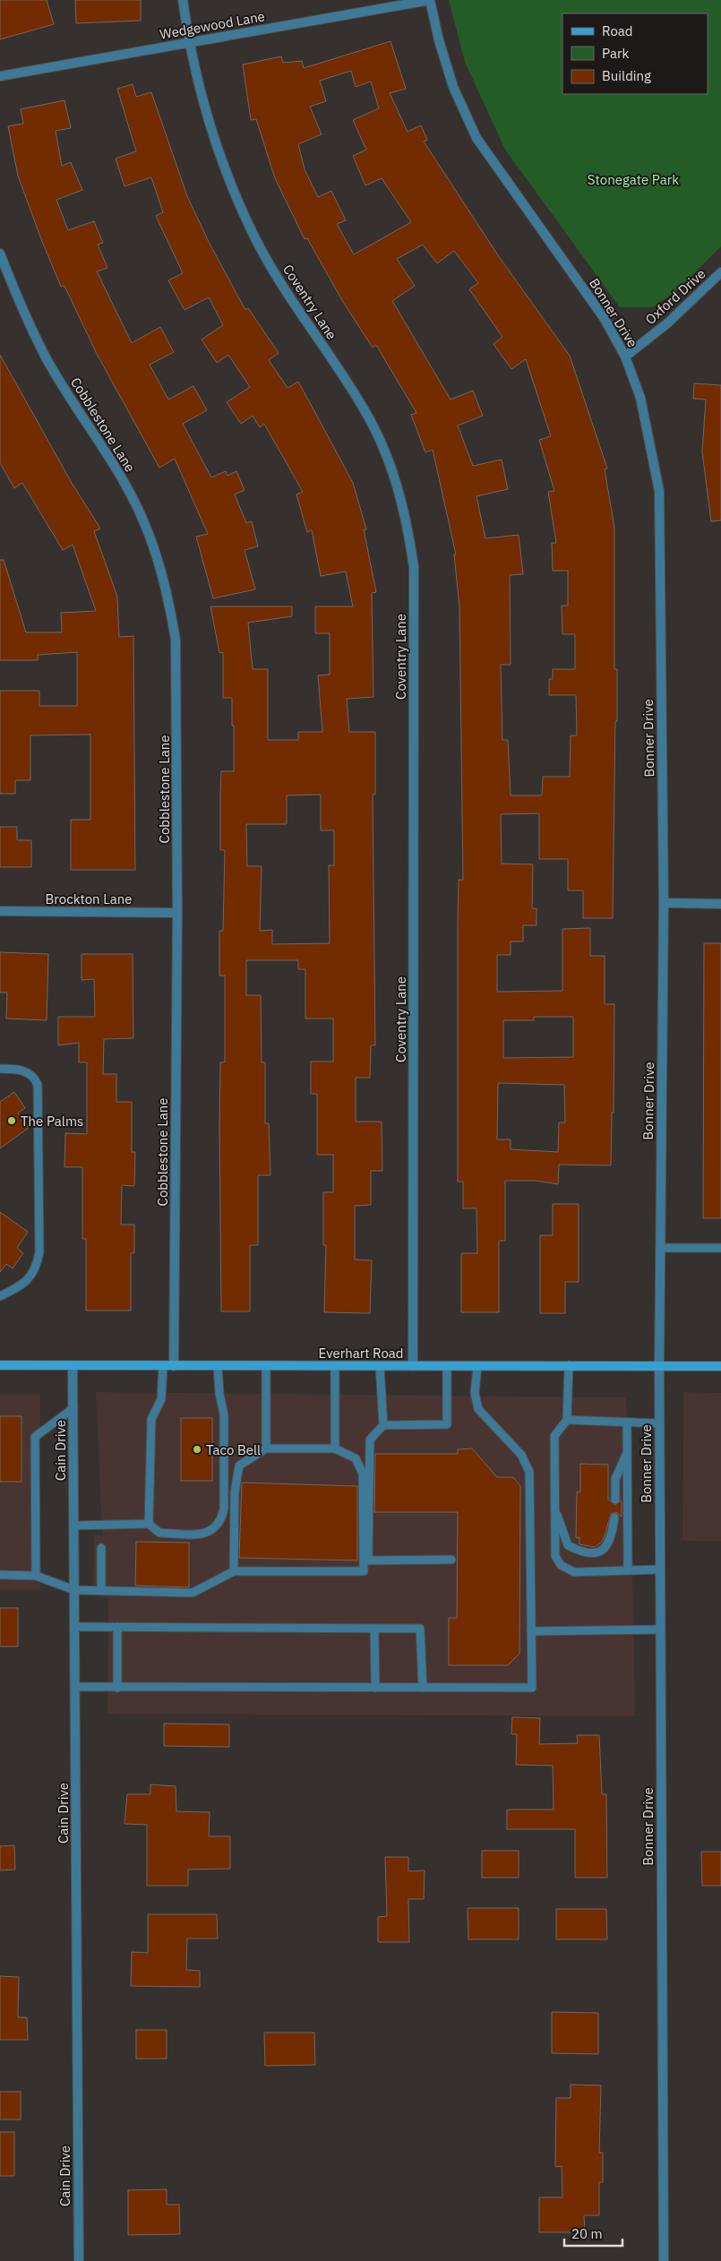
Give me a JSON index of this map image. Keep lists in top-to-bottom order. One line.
{"streets":{"main road":["Everhart Road"],"street":["Wedgewood Lane","Oxford Drive","Coventry Lane","Bonner Drive","Cobblestone Lane","Brockton Lane","Cain Drive"]},"crossings":[["Wedgewood Lane","Coventry Lane"],["Wedgewood Lane","Bonner Drive"],["Oxford Drive","Bonner Drive"],["Coventry Lane","Everhart Road"],["Bonner Drive","Everhart Road"],["Cobblestone Lane","Brockton Lane"],["Cobblestone Lane","Everhart Road"],["Everhart Road","Cain Drive"]],"parks":["Stonegate Park"],"places":["The Palms","Taco Bell"],"legend":["Road","Park","Building"],"scale_bar":"20 m"}
